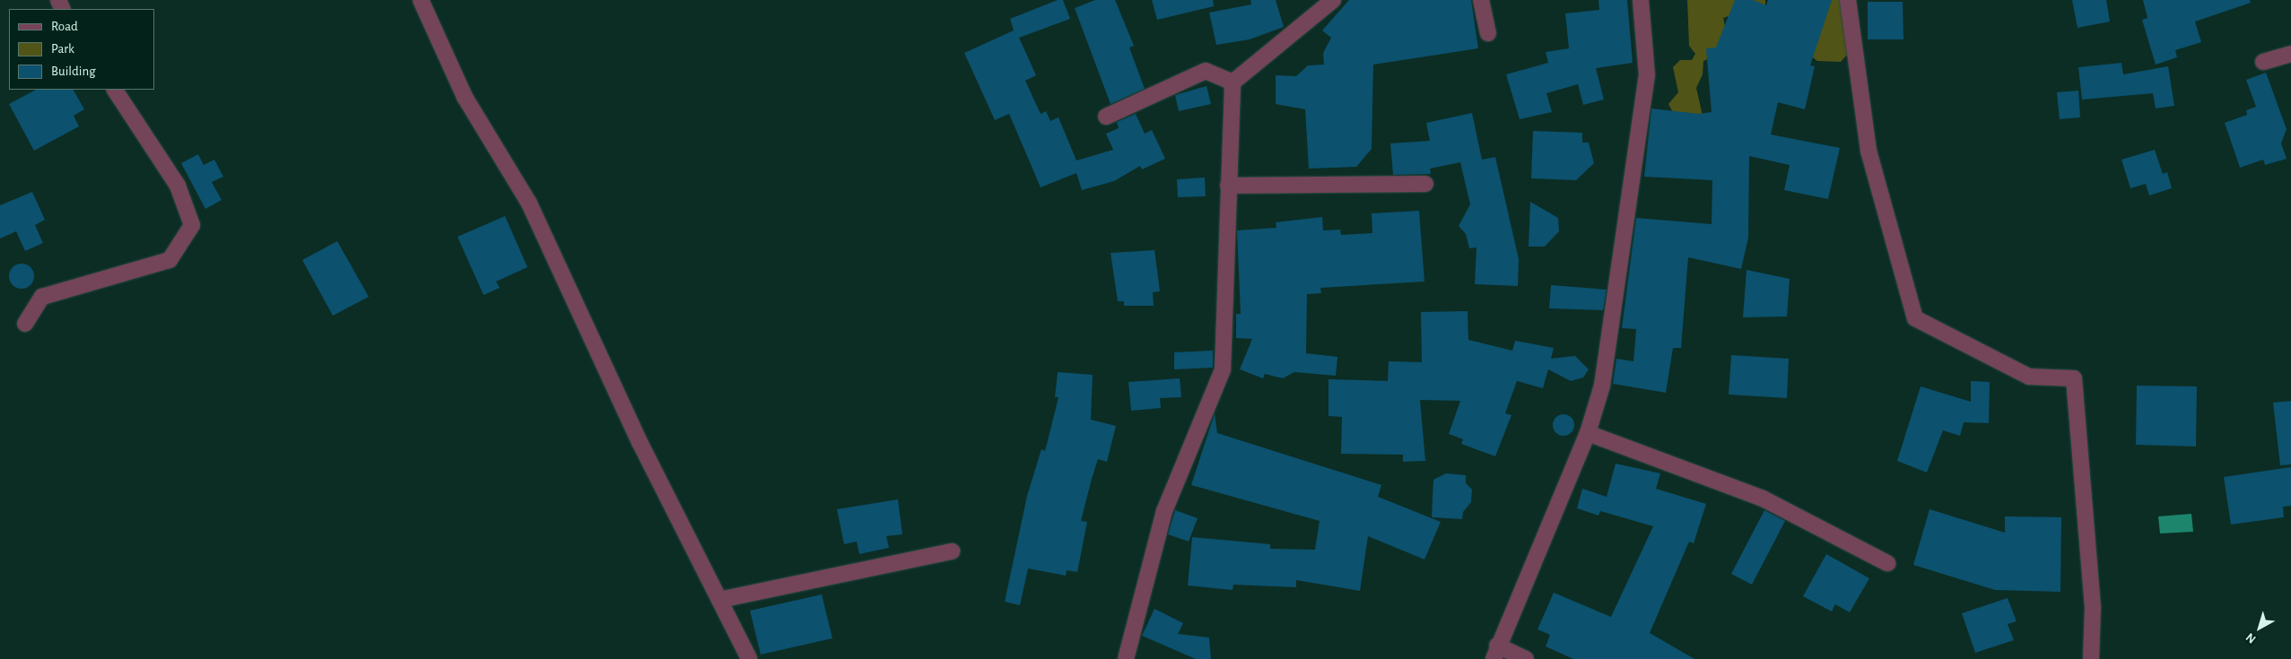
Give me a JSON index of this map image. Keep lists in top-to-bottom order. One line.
{"legend":["Road","Park","Building"],"north":"bottom left"}
